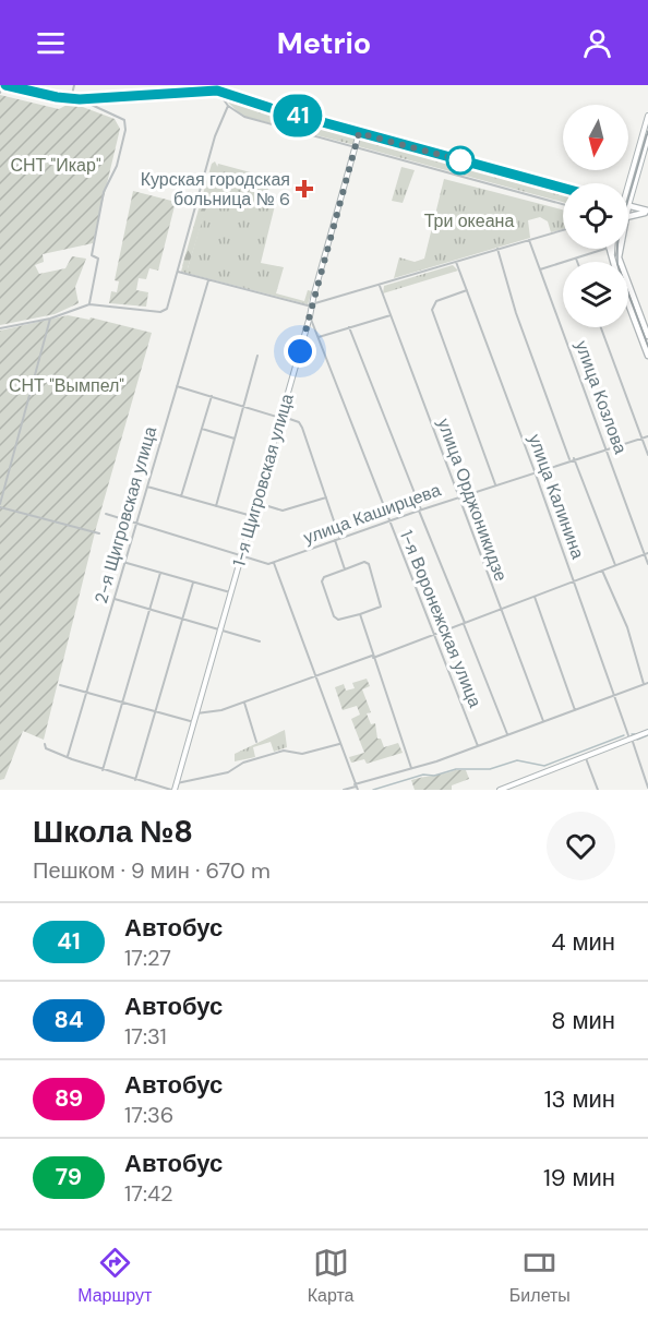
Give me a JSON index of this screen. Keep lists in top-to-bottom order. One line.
{"streets":{"street":["улица Козлова","1-я Щигровская улица","улица Калинина","улица Орджоникидзе","улица Каширцева","2-я Щигровская улица","1-я Воронежская улица"]},"crossings":[["улица Козлова","улица Каширцева"],["1-я Щигровская улица","1-я Воронежская улица"],["улица Калинина","улица Каширцева"],["улица Орджоникидзе","улица Каширцева"],["улица Каширцева","1-я Воронежская улица"]],"parks":["СНТ \"Икар\"","Три океана","СНТ \"Вымпел\""],"places":{"health":["Курская городская больница № 6"]},"lines":["bus line 41"],"north":"bottom","page":{"header":"Metrio","on_map":"41","heading":["Школа №8","Пешком · 9 мин · 670 m"],"list":[{"mark":"41","name":"Автобус","note":"17:27","value":"4 мин"},{"mark":"84","name":"Автобус","note":"17:31","value":"8 мин"},{"mark":"89","name":"Автобус","note":"17:36","value":"13 мин"},{"mark":"79","name":"Автобус","note":"17:42","value":"19 мин"}],"tabs":["Маршрут","Карта","Билеты"]}}
